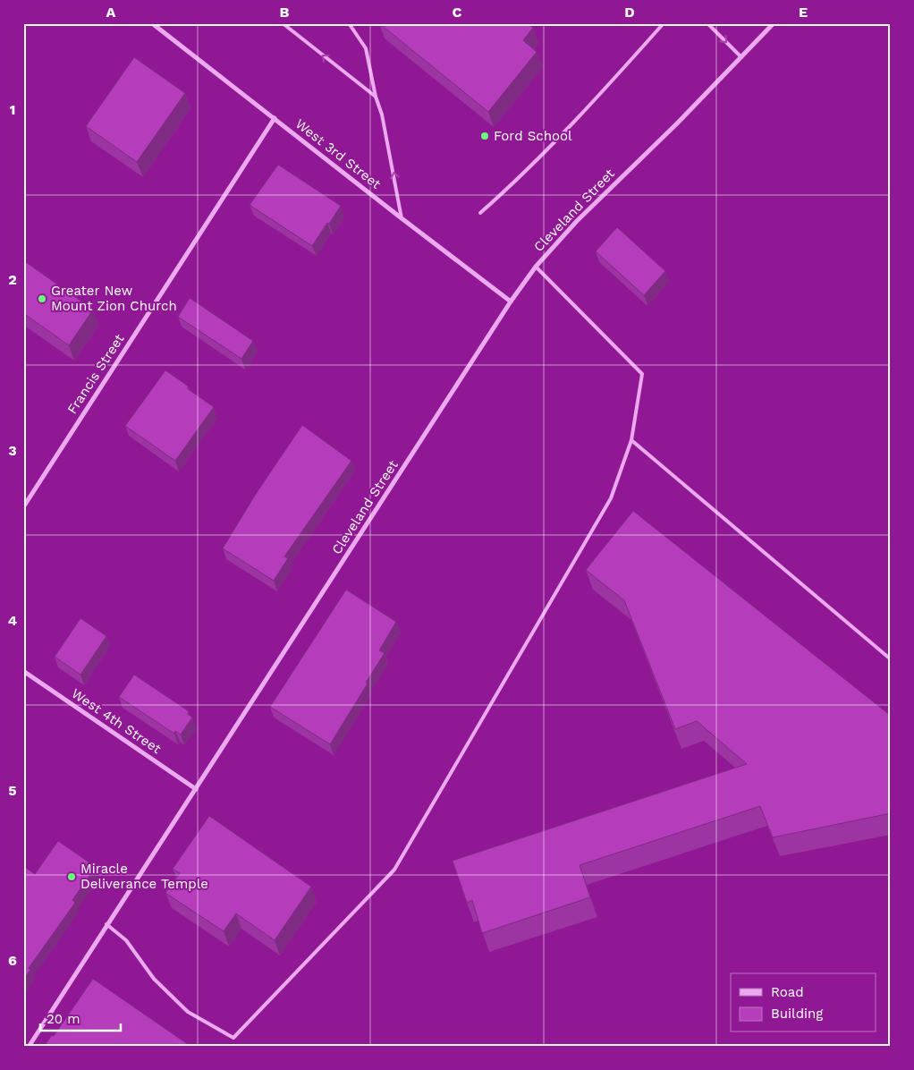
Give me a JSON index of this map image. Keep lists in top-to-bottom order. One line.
{"streets":{"street":["West 3rd Street","Cleveland Street","Francis Street","West 4th Street"]},"crossings":[["West 3rd Street","Cleveland Street"],["West 3rd Street","Francis Street"],["Cleveland Street","West 4th Street"]],"places":["Ford School","Greater New Mount Zion Church","Miracle Deliverance Temple"],"legend":["Road","Building"],"scale_bar":"20 m","grid":{"columns":["A","B","C","D","E"],"rows":["1","2","3","4","5","6"]}}
